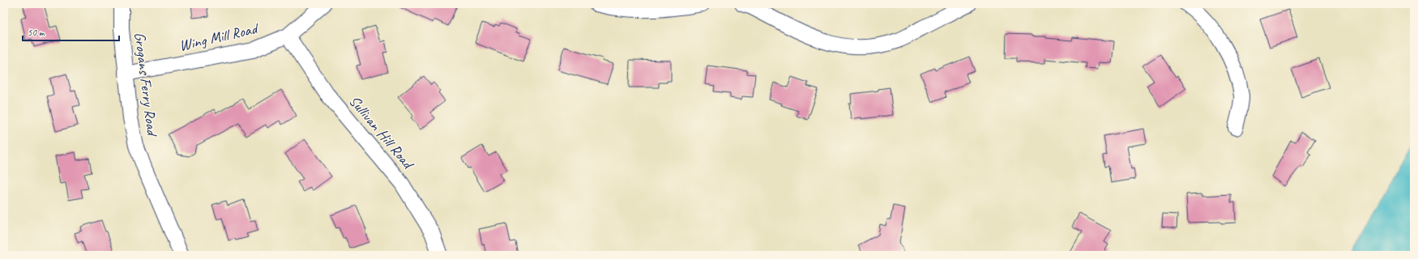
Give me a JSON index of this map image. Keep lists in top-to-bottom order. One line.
{"streets":{"street":["Wing Mill Road","Grogans Ferry Road","Sullivan Hill Road"]},"crossings":[["Wing Mill Road","Grogans Ferry Road"],["Wing Mill Road","Sullivan Hill Road"]],"scale_bar":"50 m"}
